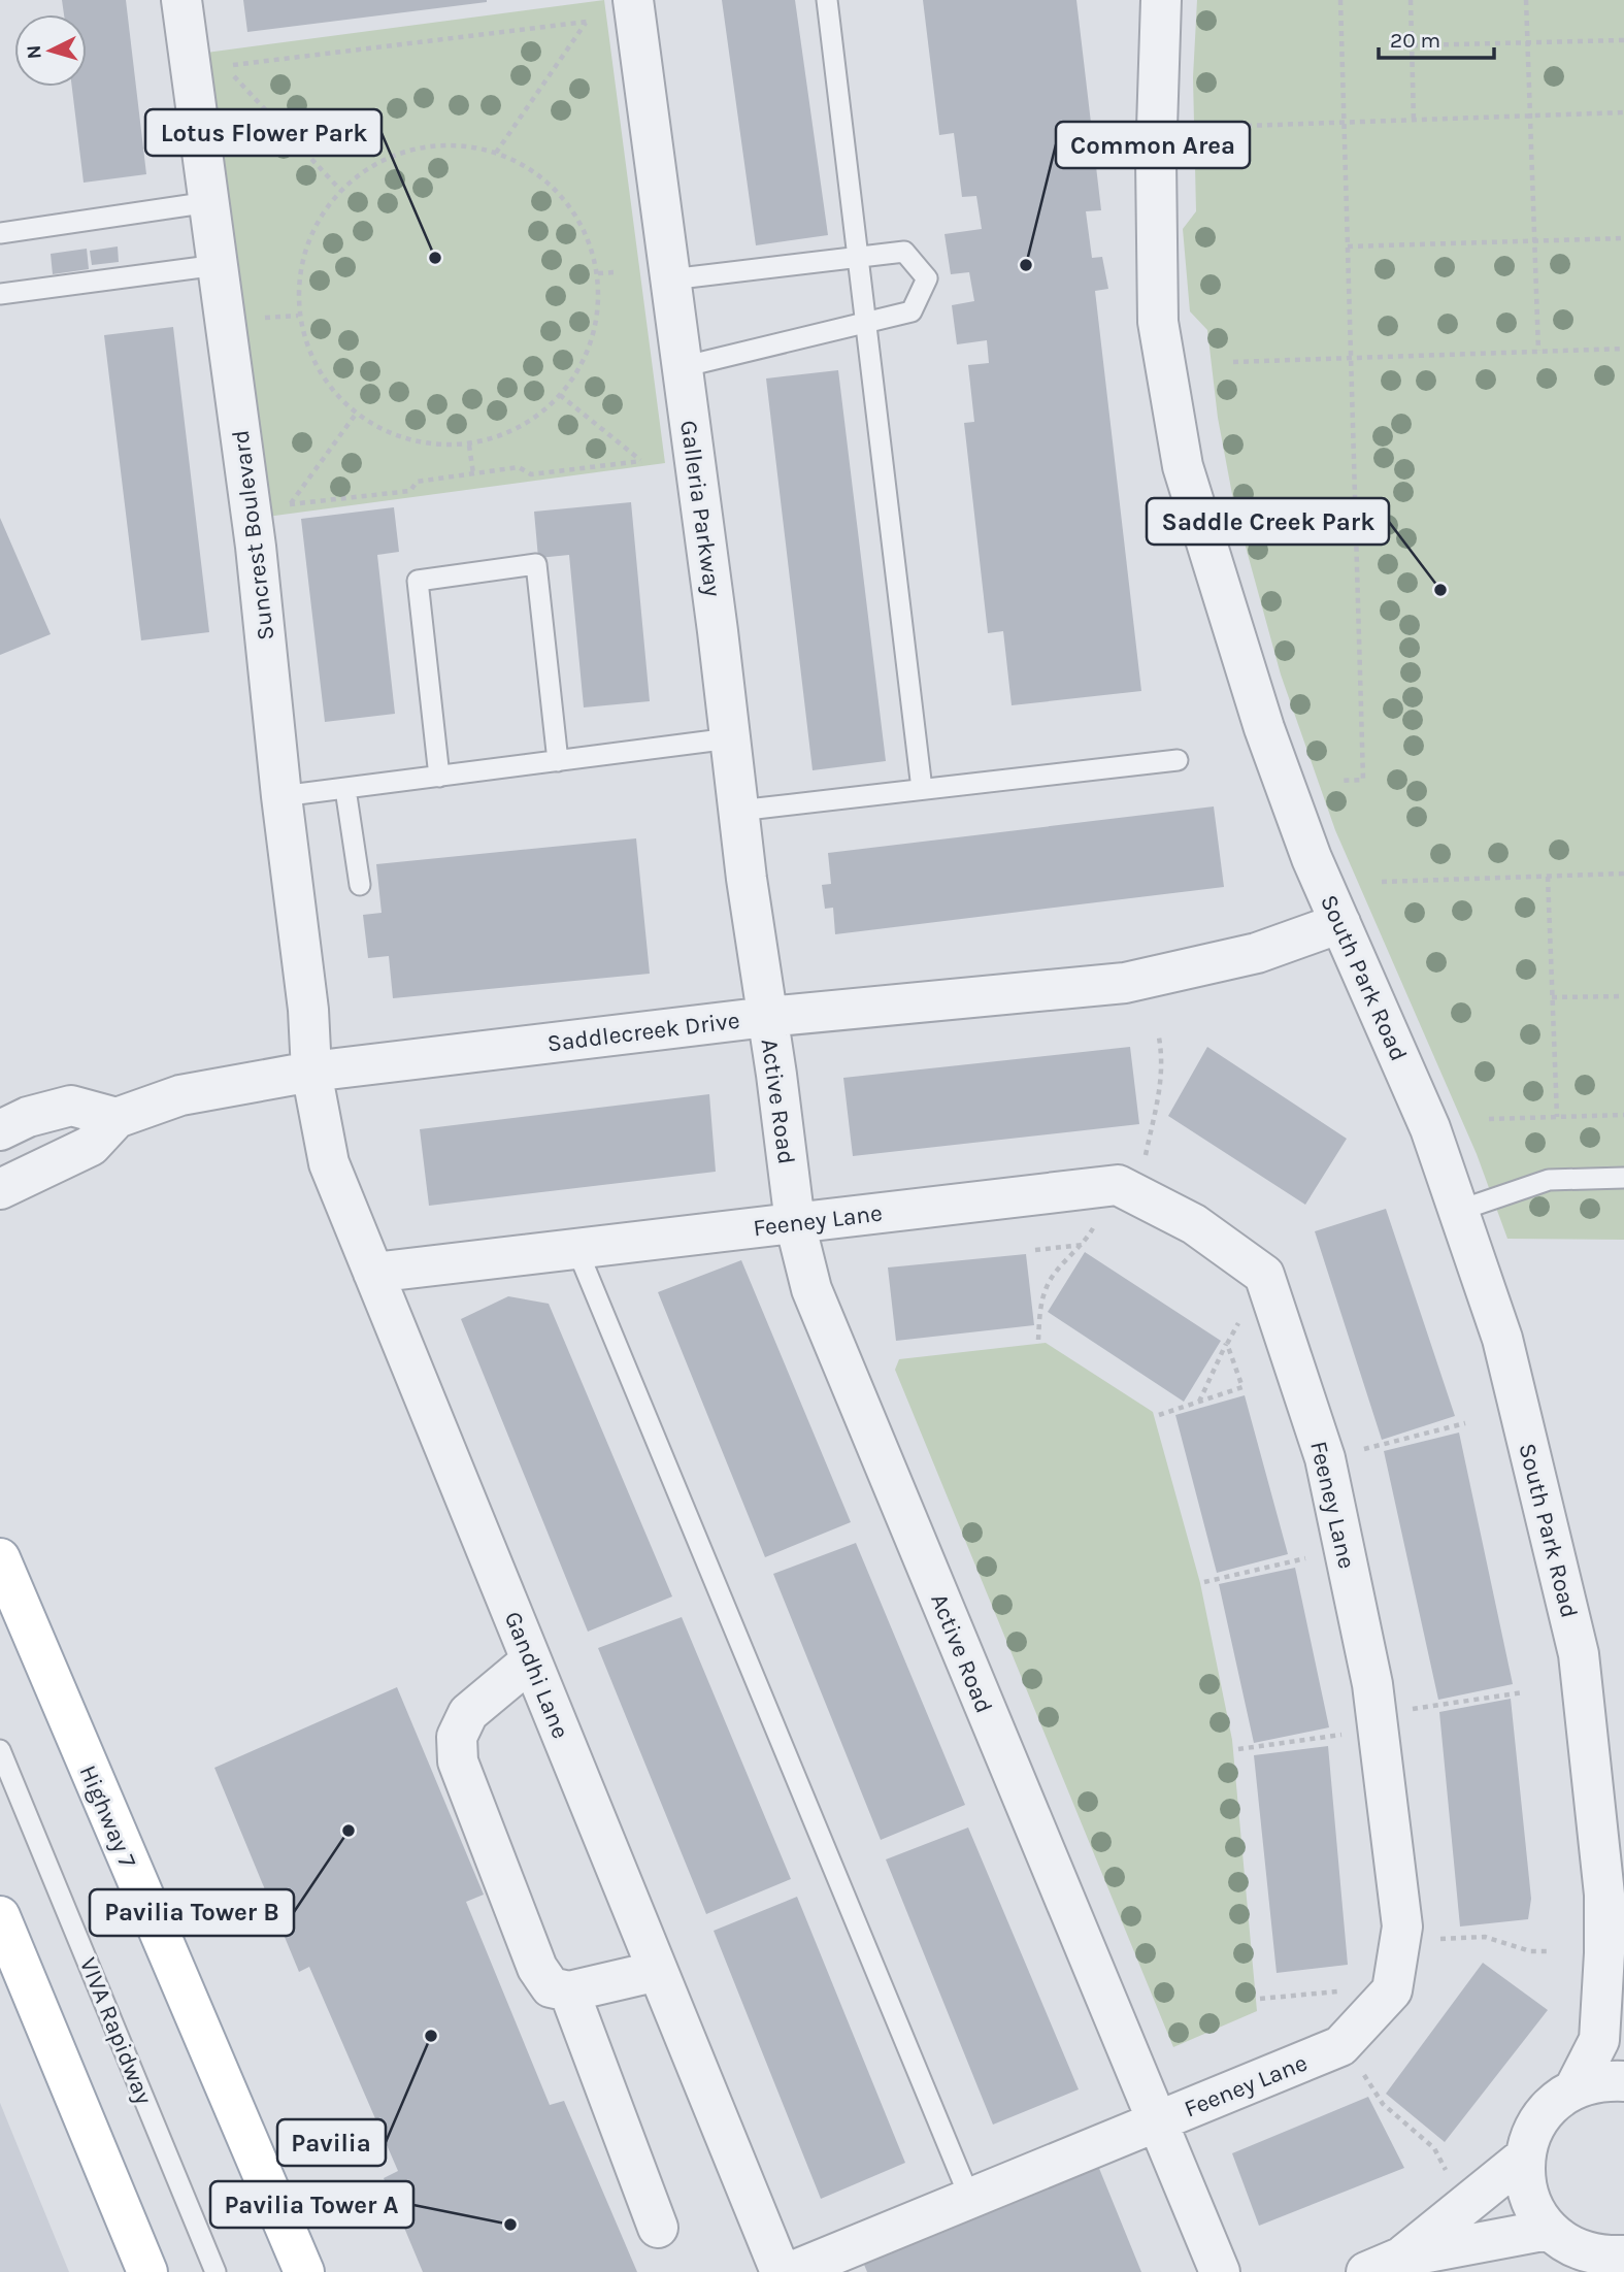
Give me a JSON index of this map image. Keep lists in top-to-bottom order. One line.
{"streets":{"main road":["Highway 7"],"street":["Galleria Parkway","Suncrest Boulevard","South Park Road","Saddlecreek Drive","Active Road","Feeney Lane","Gandhi Lane"],"lane":["VIVA Rapidway"]},"crossings":[["Galleria Parkway","Saddlecreek Drive"],["Galleria Parkway","Active Road"],["Suncrest Boulevard","Saddlecreek Drive"],["Suncrest Boulevard","Gandhi Lane"],["South Park Road","Saddlecreek Drive"],["Saddlecreek Drive","Active Road"],["Saddlecreek Drive","Gandhi Lane"],["Active Road","Feeney Lane"],["Feeney Lane","Gandhi Lane"]],"places":["Lotus Flower Park","Common Area","Saddle Creek Park","Pavilia Tower B","Pavilia","Pavilia Tower A"],"scale_bar":"20 m","north":"left"}
